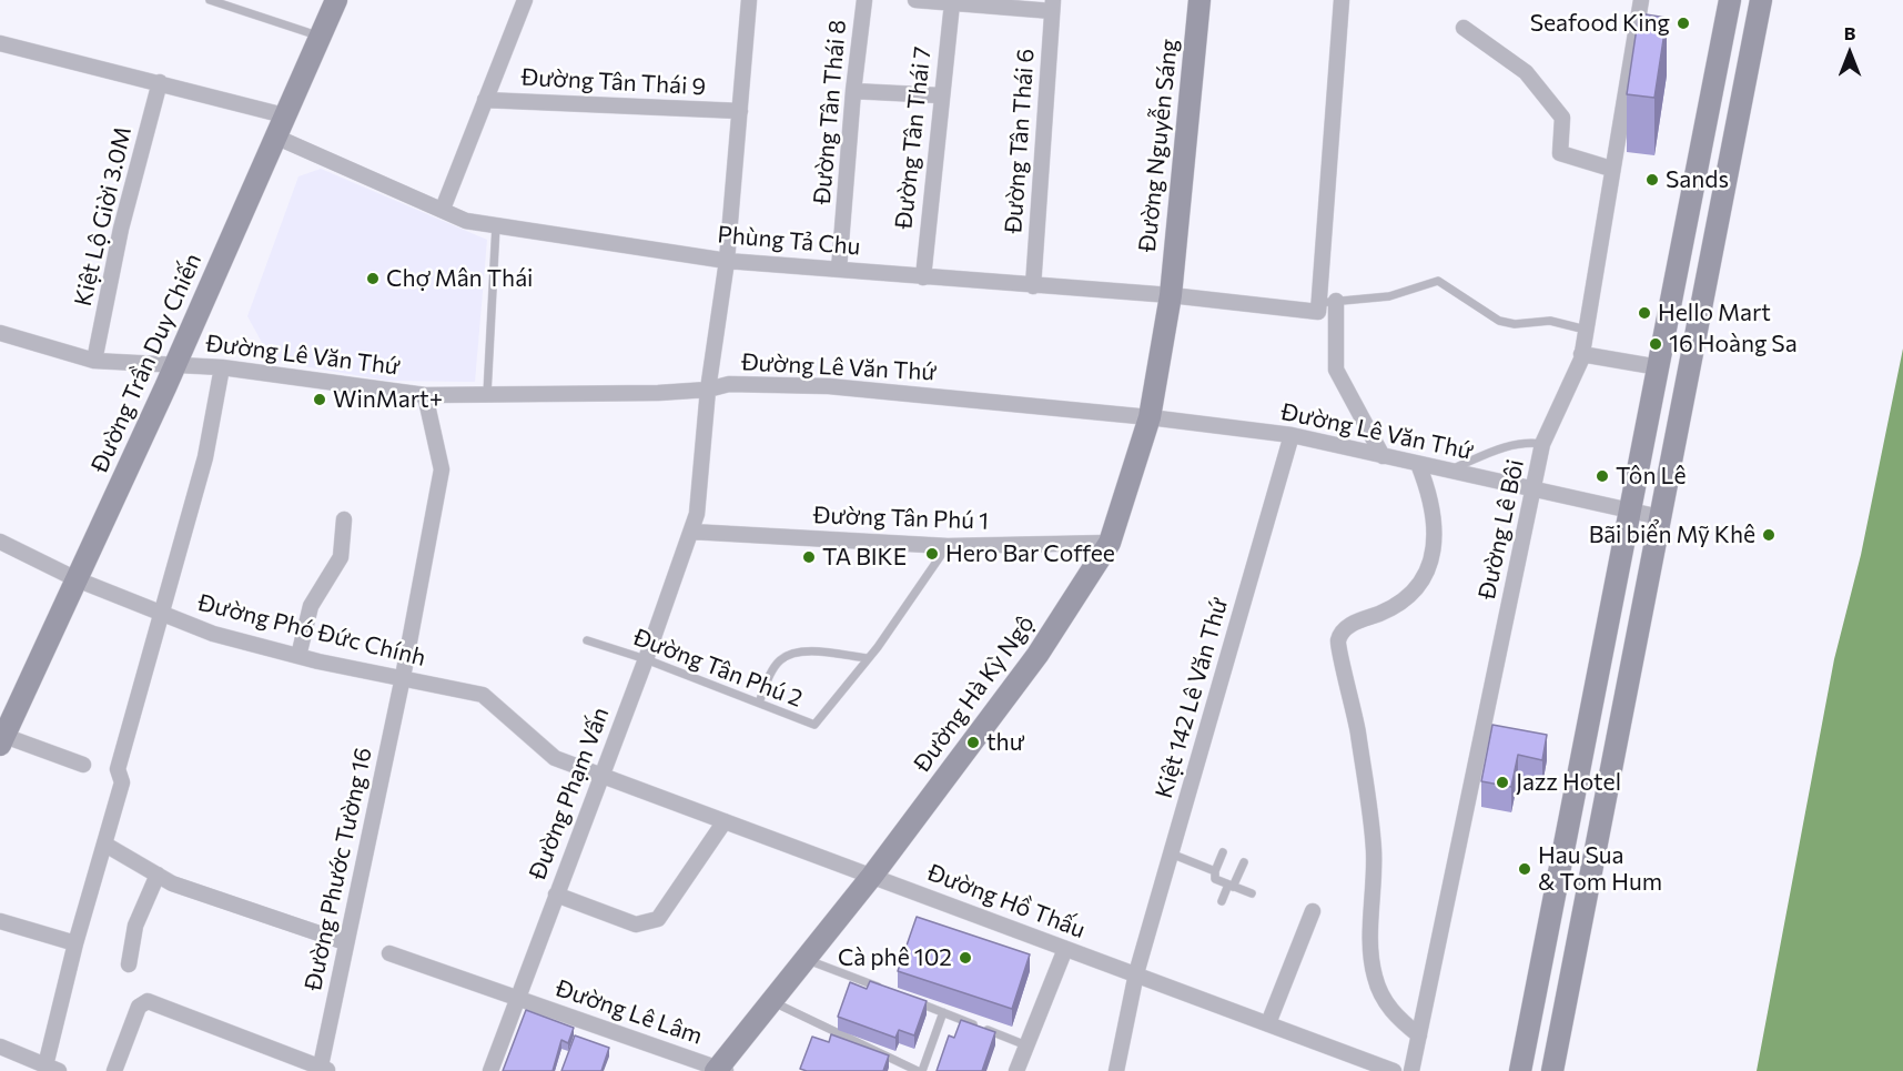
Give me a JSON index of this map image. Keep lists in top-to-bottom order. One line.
{"streets":{"main road":["Đường Nguyễn Sáng","Đường Trần Duy Chiến","Đường Hà Kỳ Ngộ"],"street":["Đường Tân Thái 9","Đường Tân Thái 8","Đường Tân Thái 7","Đường Tân Thái 6","Kiệt Lộ Giời 3.0M","Phùng Tả Chu","Đường Lê Văn Thứ","Đường Tân Phú 1","Đường Lê Bôi","Đường Phó Đức Chính","Kiệt 142 Lê Văn Thứ","Đường Phạm Vấn","Đường Phước Tường 16","Đường Hồ Thấu","Đường Lê Lâm"],"lane":["Đường Tân Phú 2"]},"crossings":[["Đường Tân Thái 8","Phùng Tả Chu"],["Đường Tân Thái 7","Phùng Tả Chu"],["Đường Tân Thái 6","Phùng Tả Chu"],["Đường Nguyễn Sáng","Phùng Tả Chu"],["Đường Nguyễn Sáng","Đường Hà Kỳ Ngộ"],["Kiệt Lộ Giời 3.0M","Đường Lê Văn Thứ"],["Phùng Tả Chu","Đường Trần Duy Chiến"],["Phùng Tả Chu","Đường Hà Kỳ Ngộ"],["Phùng Tả Chu","Đường Phạm Vấn"],["Đường Lê Văn Thứ","Đường Trần Duy Chiến"],["Đường Lê Văn Thứ","Đường Lê Bôi"],["Đường Lê Văn Thứ","Đường Hà Kỳ Ngộ"],["Đường Lê Văn Thứ","Kiệt 142 Lê Văn Thứ"],["Đường Lê Văn Thứ","Đường Phạm Vấn"],["Đường Lê Văn Thứ","Đường Phước Tường 16"],["Đường Trần Duy Chiến","Đường Phó Đức Chính"],["Đường Tân Phú 1","Đường Tân Phú 2"],["Đường Tân Phú 1","Đường Hà Kỳ Ngộ"],["Đường Tân Phú 1","Đường Phạm Vấn"],["Đường Phó Đức Chính","Đường Phạm Vấn"],["Đường Phó Đức Chính","Đường Phước Tường 16"],["Đường Phó Đức Chính","Đường Hồ Thấu"],["Đường Tân Phú 2","Đường Phạm Vấn"],["Đường Hà Kỳ Ngộ","Đường Hồ Thấu"],["Đường Hà Kỳ Ngộ","Đường Lê Lâm"],["Kiệt 142 Lê Văn Thứ","Đường Hồ Thấu"],["Đường Phạm Vấn","Đường Hồ Thấu"],["Đường Phạm Vấn","Đường Lê Lâm"]],"places":["Seafood King","Sands","Chợ Mân Thái","Hello Mart","16 Hoàng Sa","WinMart+","Tôn Lê","Bãi biển Mỹ Khê","Hero Bar Coffee","TA BIKE","thư","Jazz Hotel","Hau Sua & Tom Hum","Cà phê 102"],"north":"top"}
